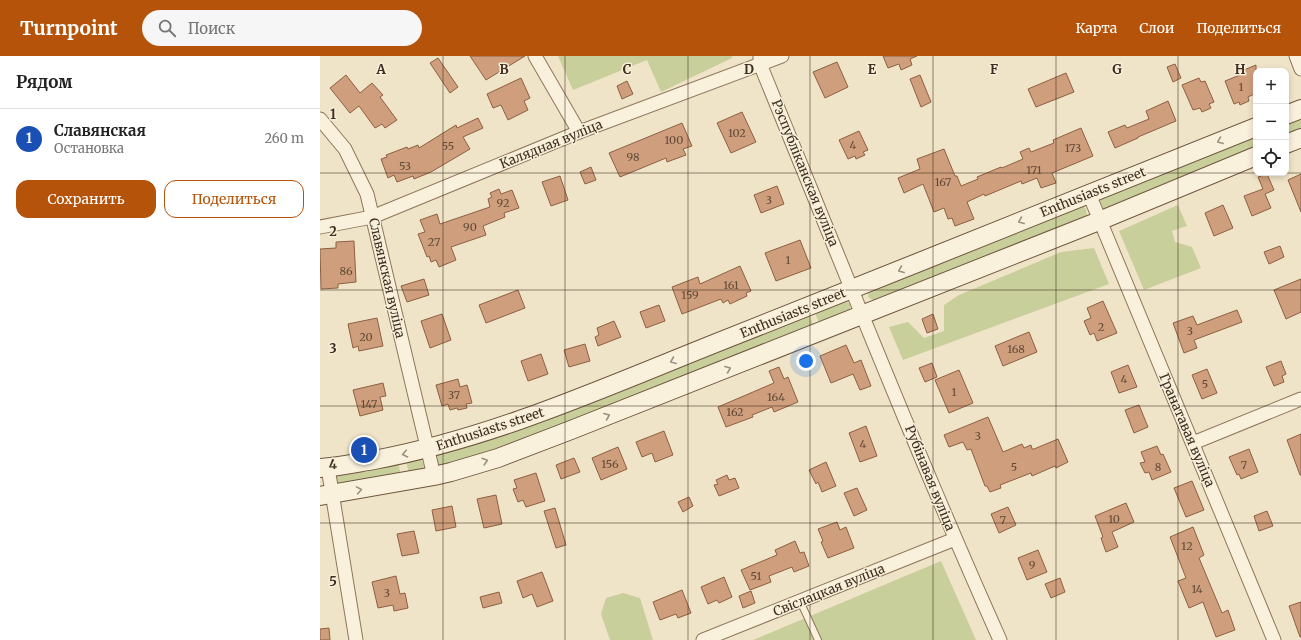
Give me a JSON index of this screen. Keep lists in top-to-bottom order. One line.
{"streets":{"street":["Калядная вуліца","Рэспубліканская вуліца","Enthusiasts street","Славянская вуліца","Гранатавая вуліца","Рубінавая вуліца","Свіслацкая вуліца"]},"crossings":[["Калядная вуліца","Рэспубліканская вуліца"],["Калядная вуліца","Славянская вуліца"],["Рэспубліканская вуліца","Enthusiasts street"],["Рэспубліканская вуліца","Рубінавая вуліца"],["Enthusiasts street","Славянская вуліца"],["Enthusiasts street","Гранатавая вуліца"],["Рубінавая вуліца","Свіслацкая вуліца"]],"house_numbers":["1","102","100","4","55","173","98","53","171","167","3","92","90","27","1","86","161","159","2","3","20","168","4","5","1","37","164","147","162","3","4","156","7","5","8","10","7","12","9","51","14","3"],"page":{"header":"Turnpoint","search":"Поиск","nav":["Карта","Слои","Поделиться"],"heading":"Рядом","map_buttons":["+","−"],"list":[{"mark":"1","name":"Славянская","note":"Остановка","value":"260 m"}],"buttons":["Сохранить","Поделиться"],"pins":"1"},"grid":{"columns":["A","B","C","D","E","F","G","H"],"rows":["1","2","3","4","5"]}}
